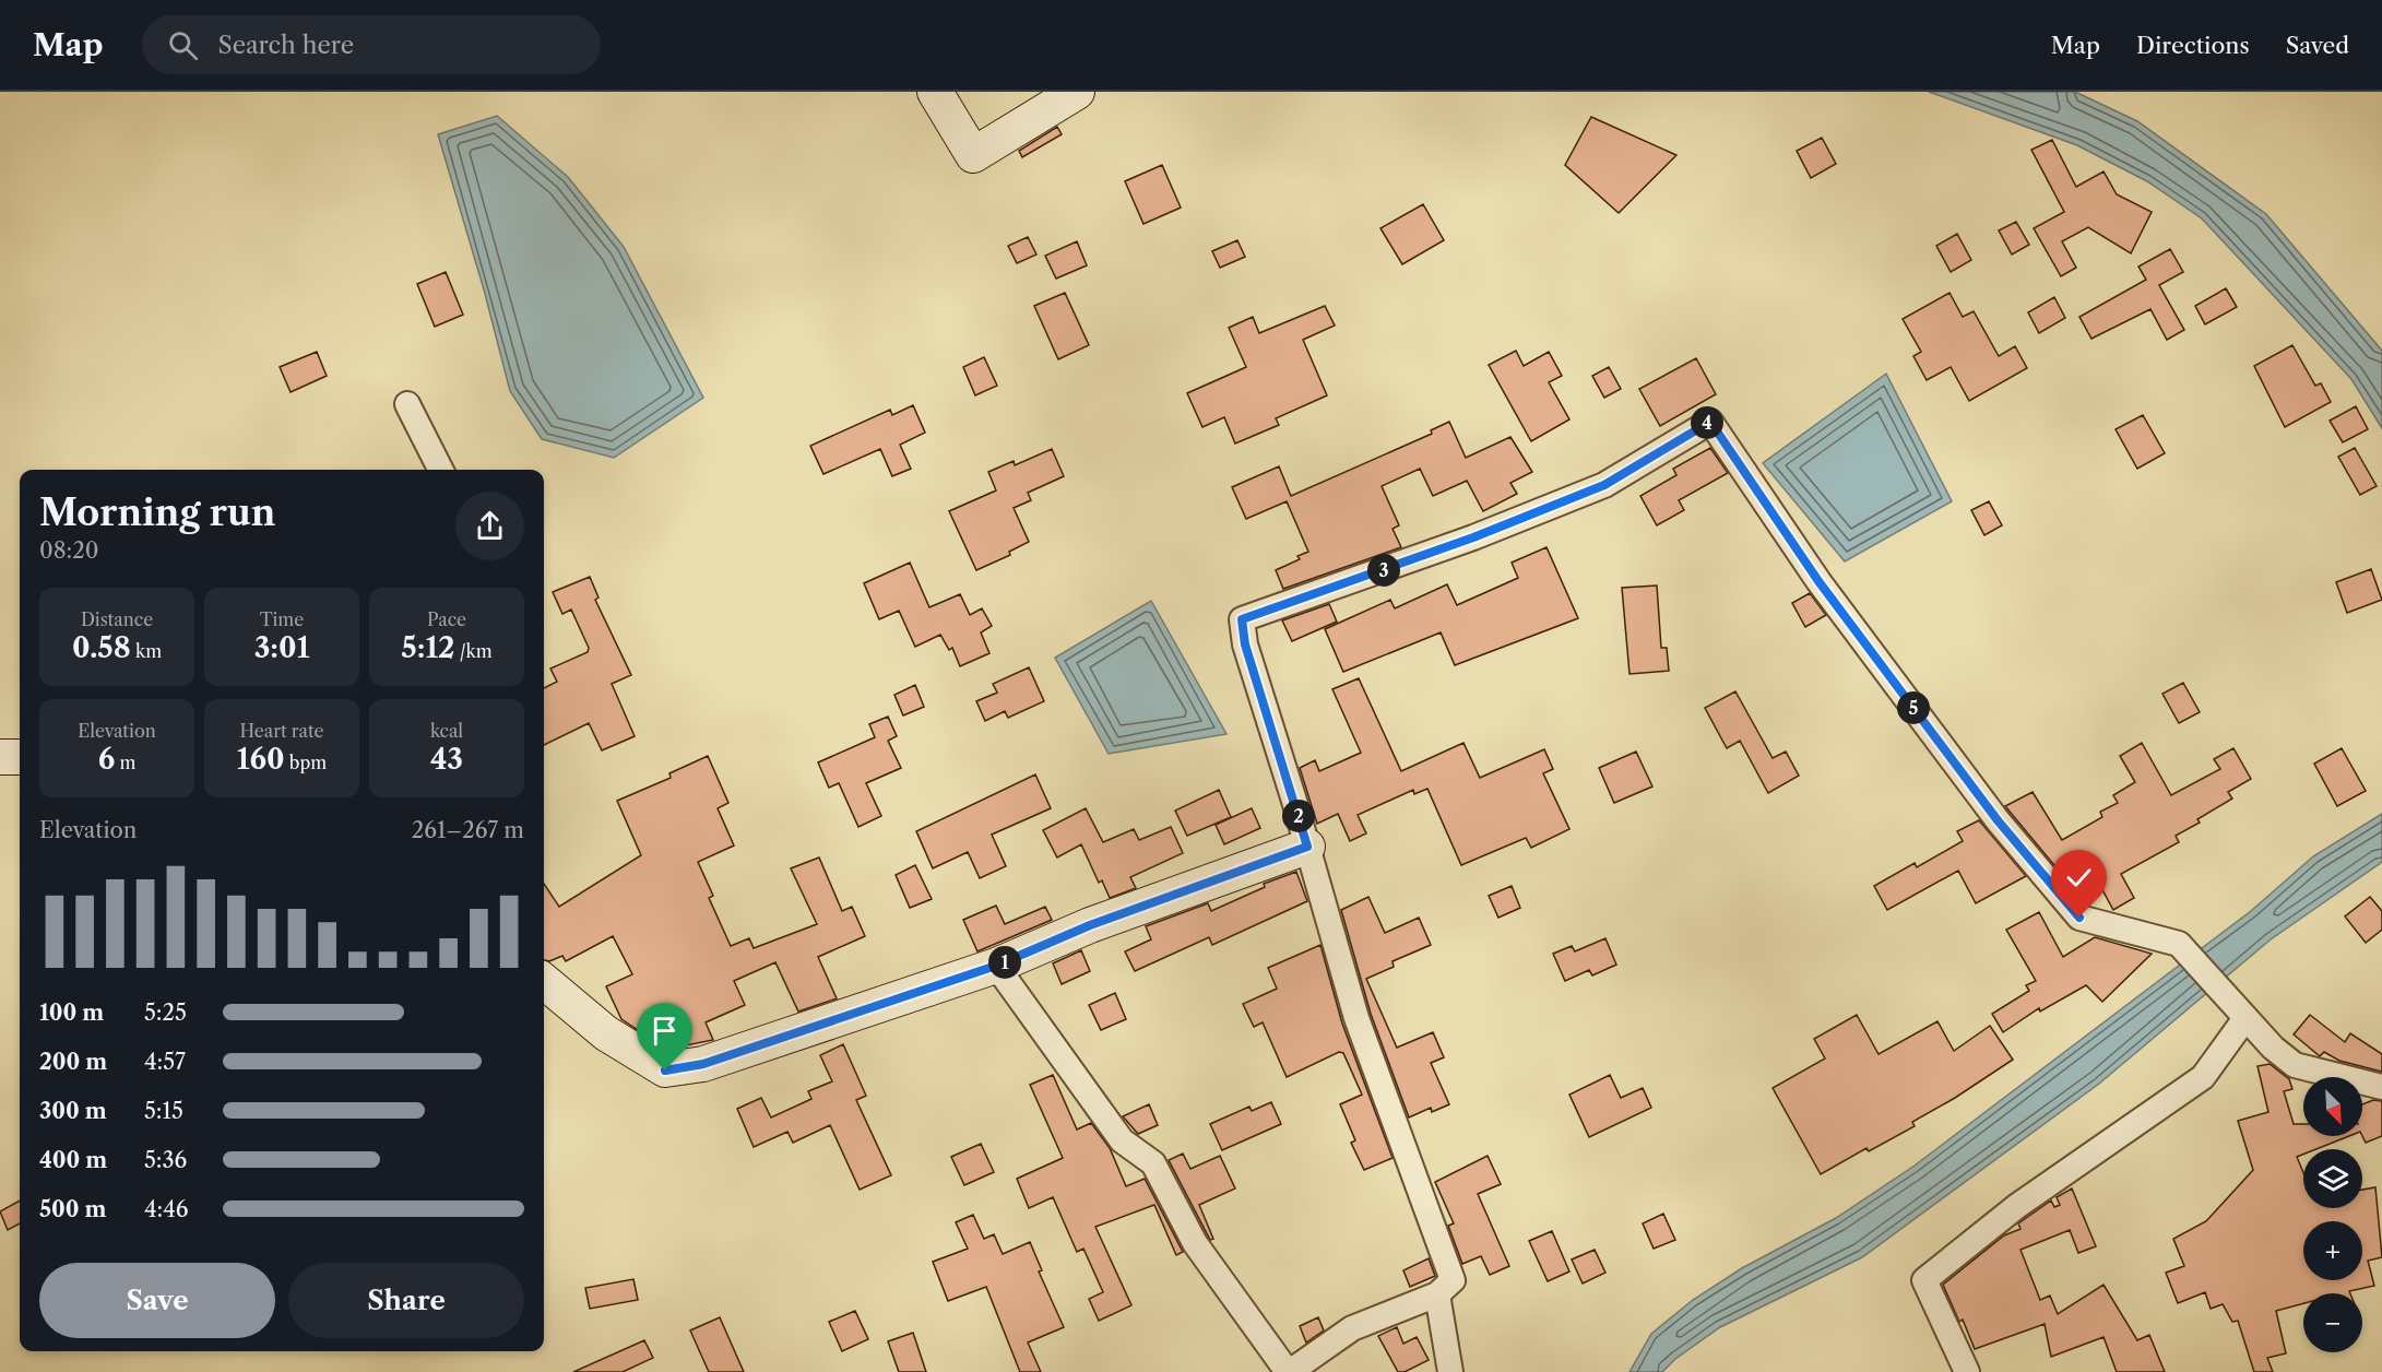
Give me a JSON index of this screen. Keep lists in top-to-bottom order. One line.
{"north":"bottom right","page":{"header":"Map","search":"Search here","nav":["Map","Directions","Saved"],"pins":["4","3","5","2","1"],"heading":["Morning run","08:20"],"stats":[["Distance","0.58 km"],["Time","3:01"],["Pace","5:12 /km"],["Elevation","6 m"],["Heart rate","160 bpm"],["kcal","43"]],"chart":["Elevation","261–267 m"],"list":[{"name":"100 m","note":"5:25"},{"name":"200 m","note":"4:57"},{"name":"300 m","note":"5:15"},{"name":"400 m","note":"5:36"},{"name":"500 m","note":"4:46"}],"map_buttons":["+","−"],"buttons":["Save","Share"]}}
